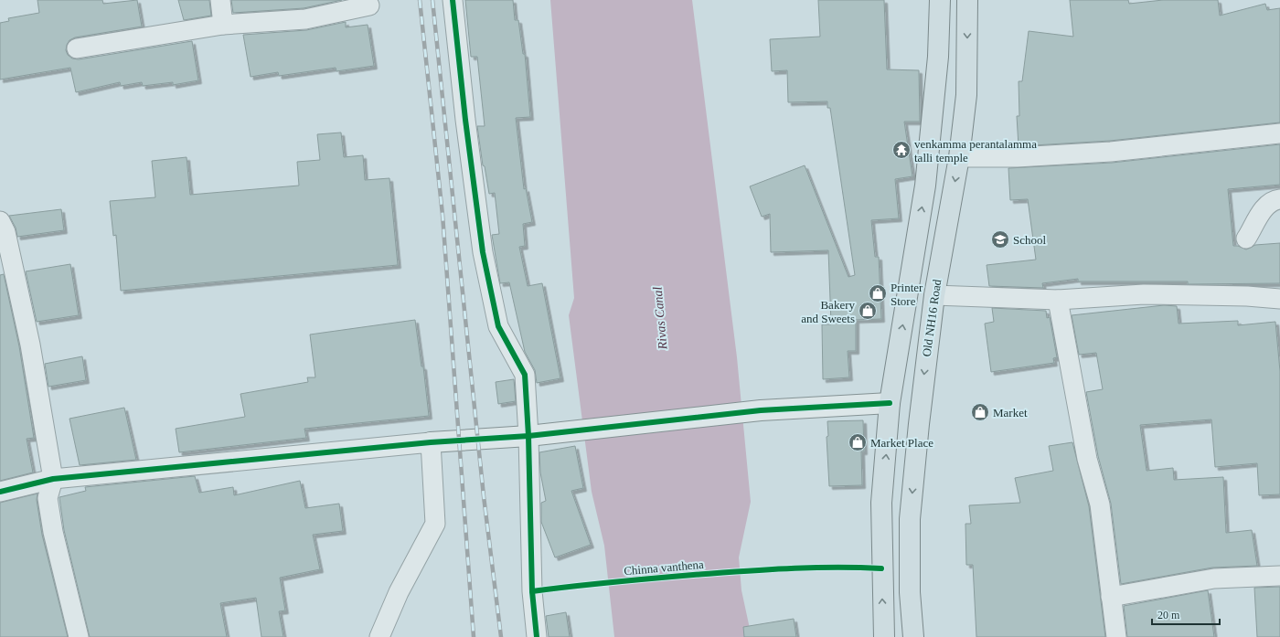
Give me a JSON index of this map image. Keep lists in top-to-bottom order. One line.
{"streets":{"main road":["Old NH16 Road"],"cycle path":["Chinna vanthena"]},"water":["Rivas Canal"],"places":{"temple":["venkamma perantalamma talli temple"],"school or university":["School"],"shop":["Printer Store","Bakery and Sweets","Market","Market Place"]},"scale_bar":"20 m"}
